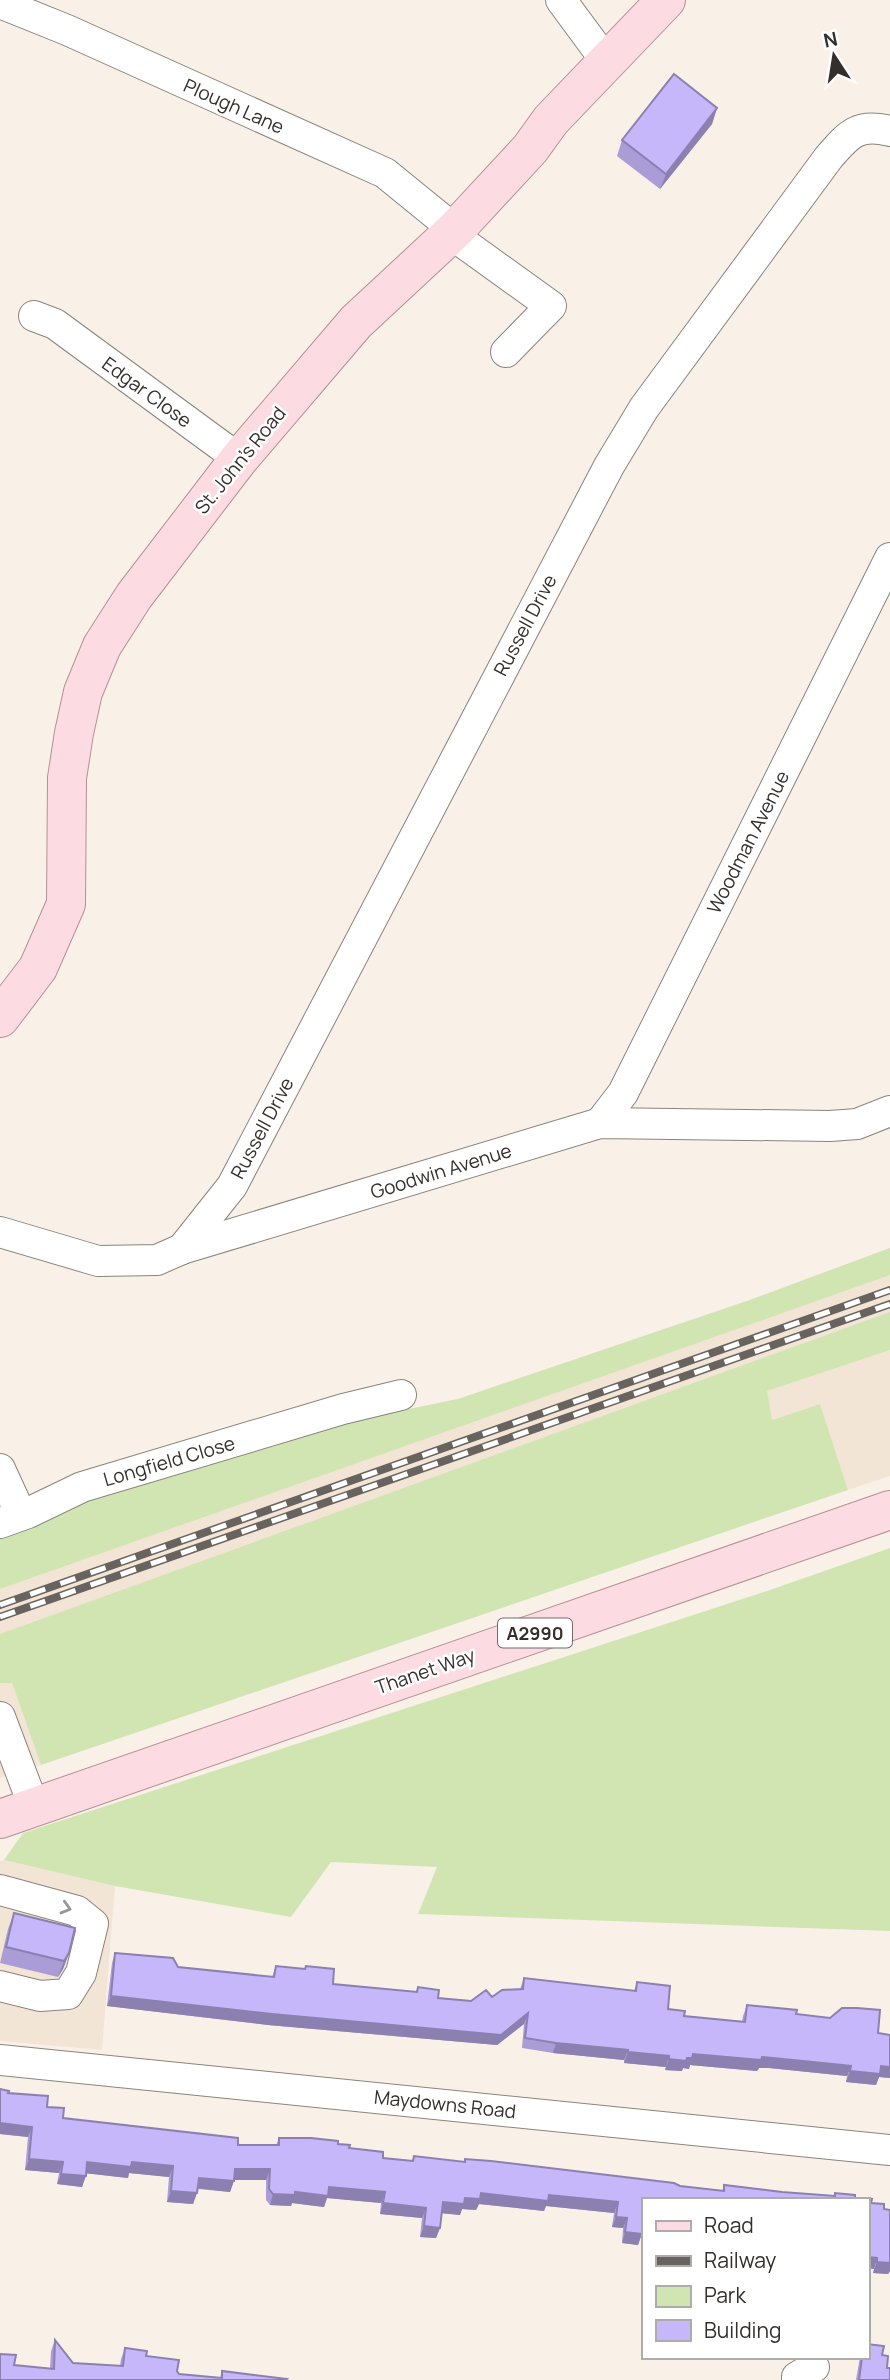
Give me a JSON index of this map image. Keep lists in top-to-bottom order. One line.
{"streets":{"main road":["St. John's Road","A2990","Thanet Way"],"street":["Plough Lane","Edgar Close","Russell Drive","Woodman Avenue","Goodwin Avenue","Longfield Close","Maydowns Road"]},"crossings":[["Plough Lane","St. John's Road"],["Edgar Close","St. John's Road"],["Russell Drive","Goodwin Avenue"],["Woodman Avenue","Goodwin Avenue"]],"legend":["Road","Railway","Park","Building"],"north":"top"}
